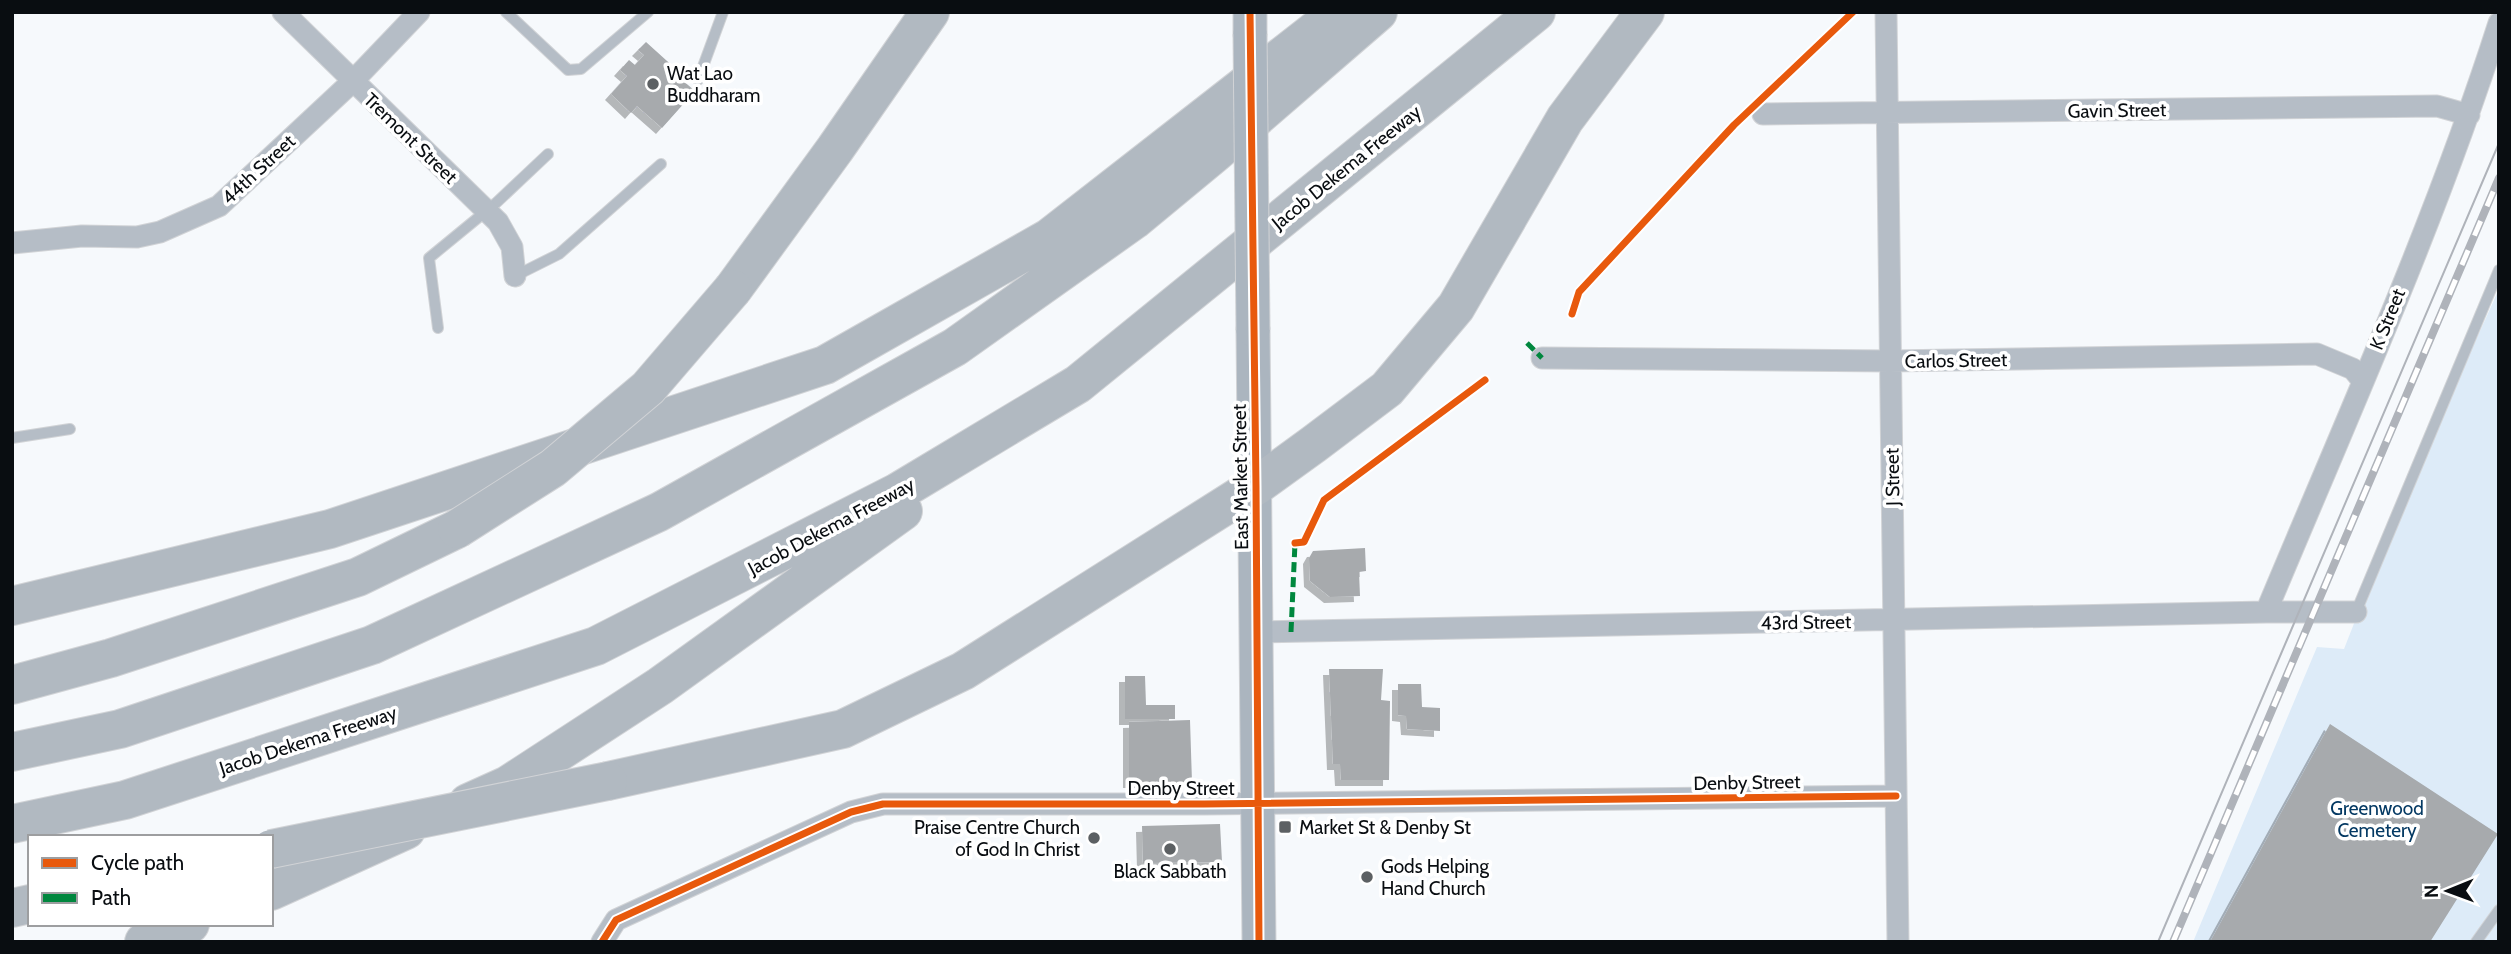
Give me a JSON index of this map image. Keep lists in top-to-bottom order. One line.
{"streets":{"highway":["Jacob Dekema Freeway"],"main road":["East Market Street"],"street":["Gavin Street","Tremont Street","44th Street","K Street","Carlos Street","J Street","43rd Street","Denby Street"]},"crossings":[["Gavin Street","K Street"],["Gavin Street","J Street"],["Tremont Street","44th Street"],["K Street","Carlos Street"],["K Street","43rd Street"],["Carlos Street","J Street"],["East Market Street","43rd Street"],["East Market Street","Denby Street"],["J Street","43rd Street"],["J Street","Denby Street"]],"parks":["Greenwood Cemetery"],"places":{"other":["Wat Lao Buddharam","Praise Centre Church of God In Christ","Black Sabbath","Gods Helping Hand Church"],"transit":["Market St & Denby St"]},"legend":["Cycle path","Path"],"north":"left"}
